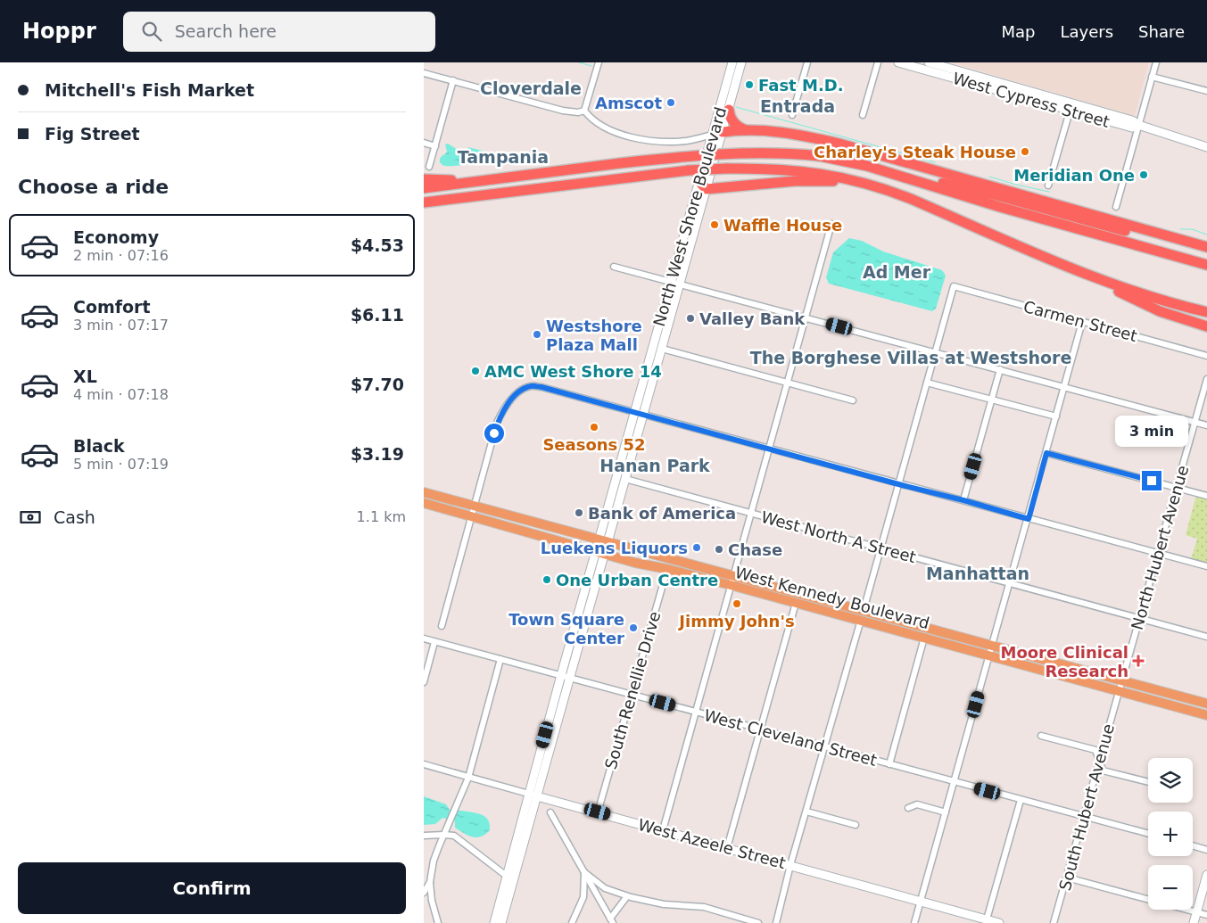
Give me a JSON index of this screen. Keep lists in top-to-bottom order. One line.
{"streets":{"main road":["West Kennedy Boulevard"],"street":["West Cypress Street","North West Shore Boulevard","Carmen Street","West North A Street","North Hubert Avenue","South Renellie Drive","West Cleveland Street","South Hubert Avenue","West Azeele Street"]},"crossings":[["North West Shore Boulevard","West North A Street"],["North West Shore Boulevard","West Kennedy Boulevard"],["North West Shore Boulevard","West Cleveland Street"],["North West Shore Boulevard","West Azeele Street"],["West North A Street","North Hubert Avenue"],["North Hubert Avenue","West Kennedy Boulevard"],["North Hubert Avenue","South Hubert Avenue"],["West Kennedy Boulevard","South Renellie Drive"],["West Kennedy Boulevard","South Hubert Avenue"],["South Renellie Drive","West Cleveland Street"],["South Renellie Drive","West Azeele Street"],["West Cleveland Street","South Hubert Avenue"]],"districts":["Cloverdale","Entrada","Tampania","Ad Mer","The Borghese Villas at Westshore","Hanan Park","Manhattan"],"places":{"other":["Fast M.D.","Amscot","Charley's Steak House","Meridian One","Waffle House","Valley Bank","Westshore Plaza Mall","AMC West Shore 14","Seasons 52","Bank of America","Luekens Liquors","Chase","One Urban Centre","Jimmy John's","Town Square Center"],"health":["Moore Clinical Research"]},"page":{"header":"Hoppr","search":"Search here","nav":["Map","Layers","Share"],"banner":["Mitchell's Fish Market","Fig Street"],"heading":"Choose a ride","list":[{"name":"Economy","note":"2 min · 07:16","value":"$4.53"},{"name":"Comfort","note":"3 min · 07:17","value":"$6.11"},{"name":"XL","note":"4 min · 07:18","value":"$7.70"},{"name":"Black","note":"5 min · 07:19","value":"$3.19"}],"bubble":"3 min","pay":["Cash","1.1 km"],"map_buttons":["+","−"],"buttons":"Confirm"}}
